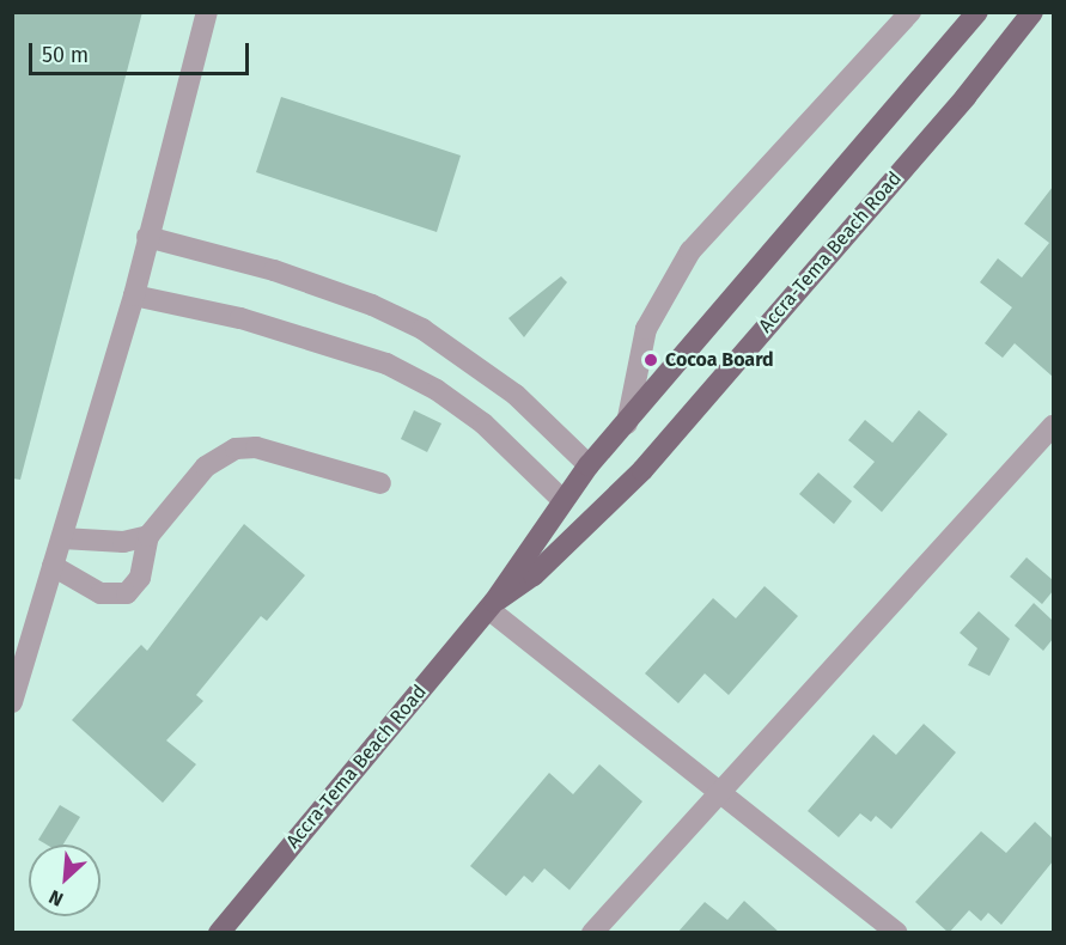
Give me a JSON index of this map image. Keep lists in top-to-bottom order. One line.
{"streets":{"main road":["Accra-Tema Beach Road"]},"places":["Cocoa Board"],"scale_bar":"50 m","north":"bottom left"}
